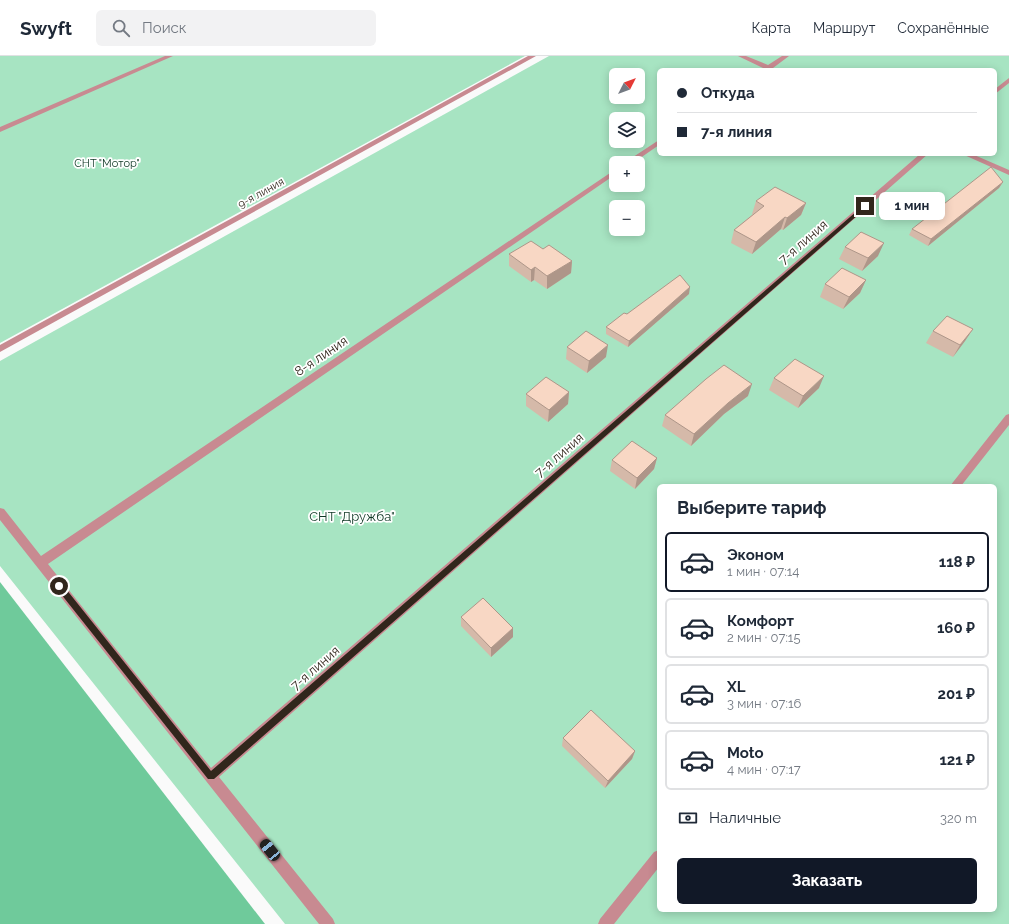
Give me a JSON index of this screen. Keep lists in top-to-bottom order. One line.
{"streets":{"street":["9-я линия","7-я линия","8-я линия"]},"parks":["СНТ \"Мотор\"","СНТ \"Дружба\""],"north":"top right","page":{"header":"Swyft","search":"Поиск","nav":["Карта","Маршрут","Сохранённые"],"map_buttons":["+","−"],"banner":["Откуда","7-я линия"],"bubble":"1 мин","heading":"Выберите тариф","list":[{"name":"Эконом","note":"1 мин · 07:14","value":"118 ₽"},{"name":"Комфорт","note":"2 мин · 07:15","value":"160 ₽"},{"name":"XL","note":"3 мин · 07:16","value":"201 ₽"},{"name":"Moto","note":"4 мин · 07:17","value":"121 ₽"}],"pay":["Наличные","320 m"],"buttons":"Заказать"}}
